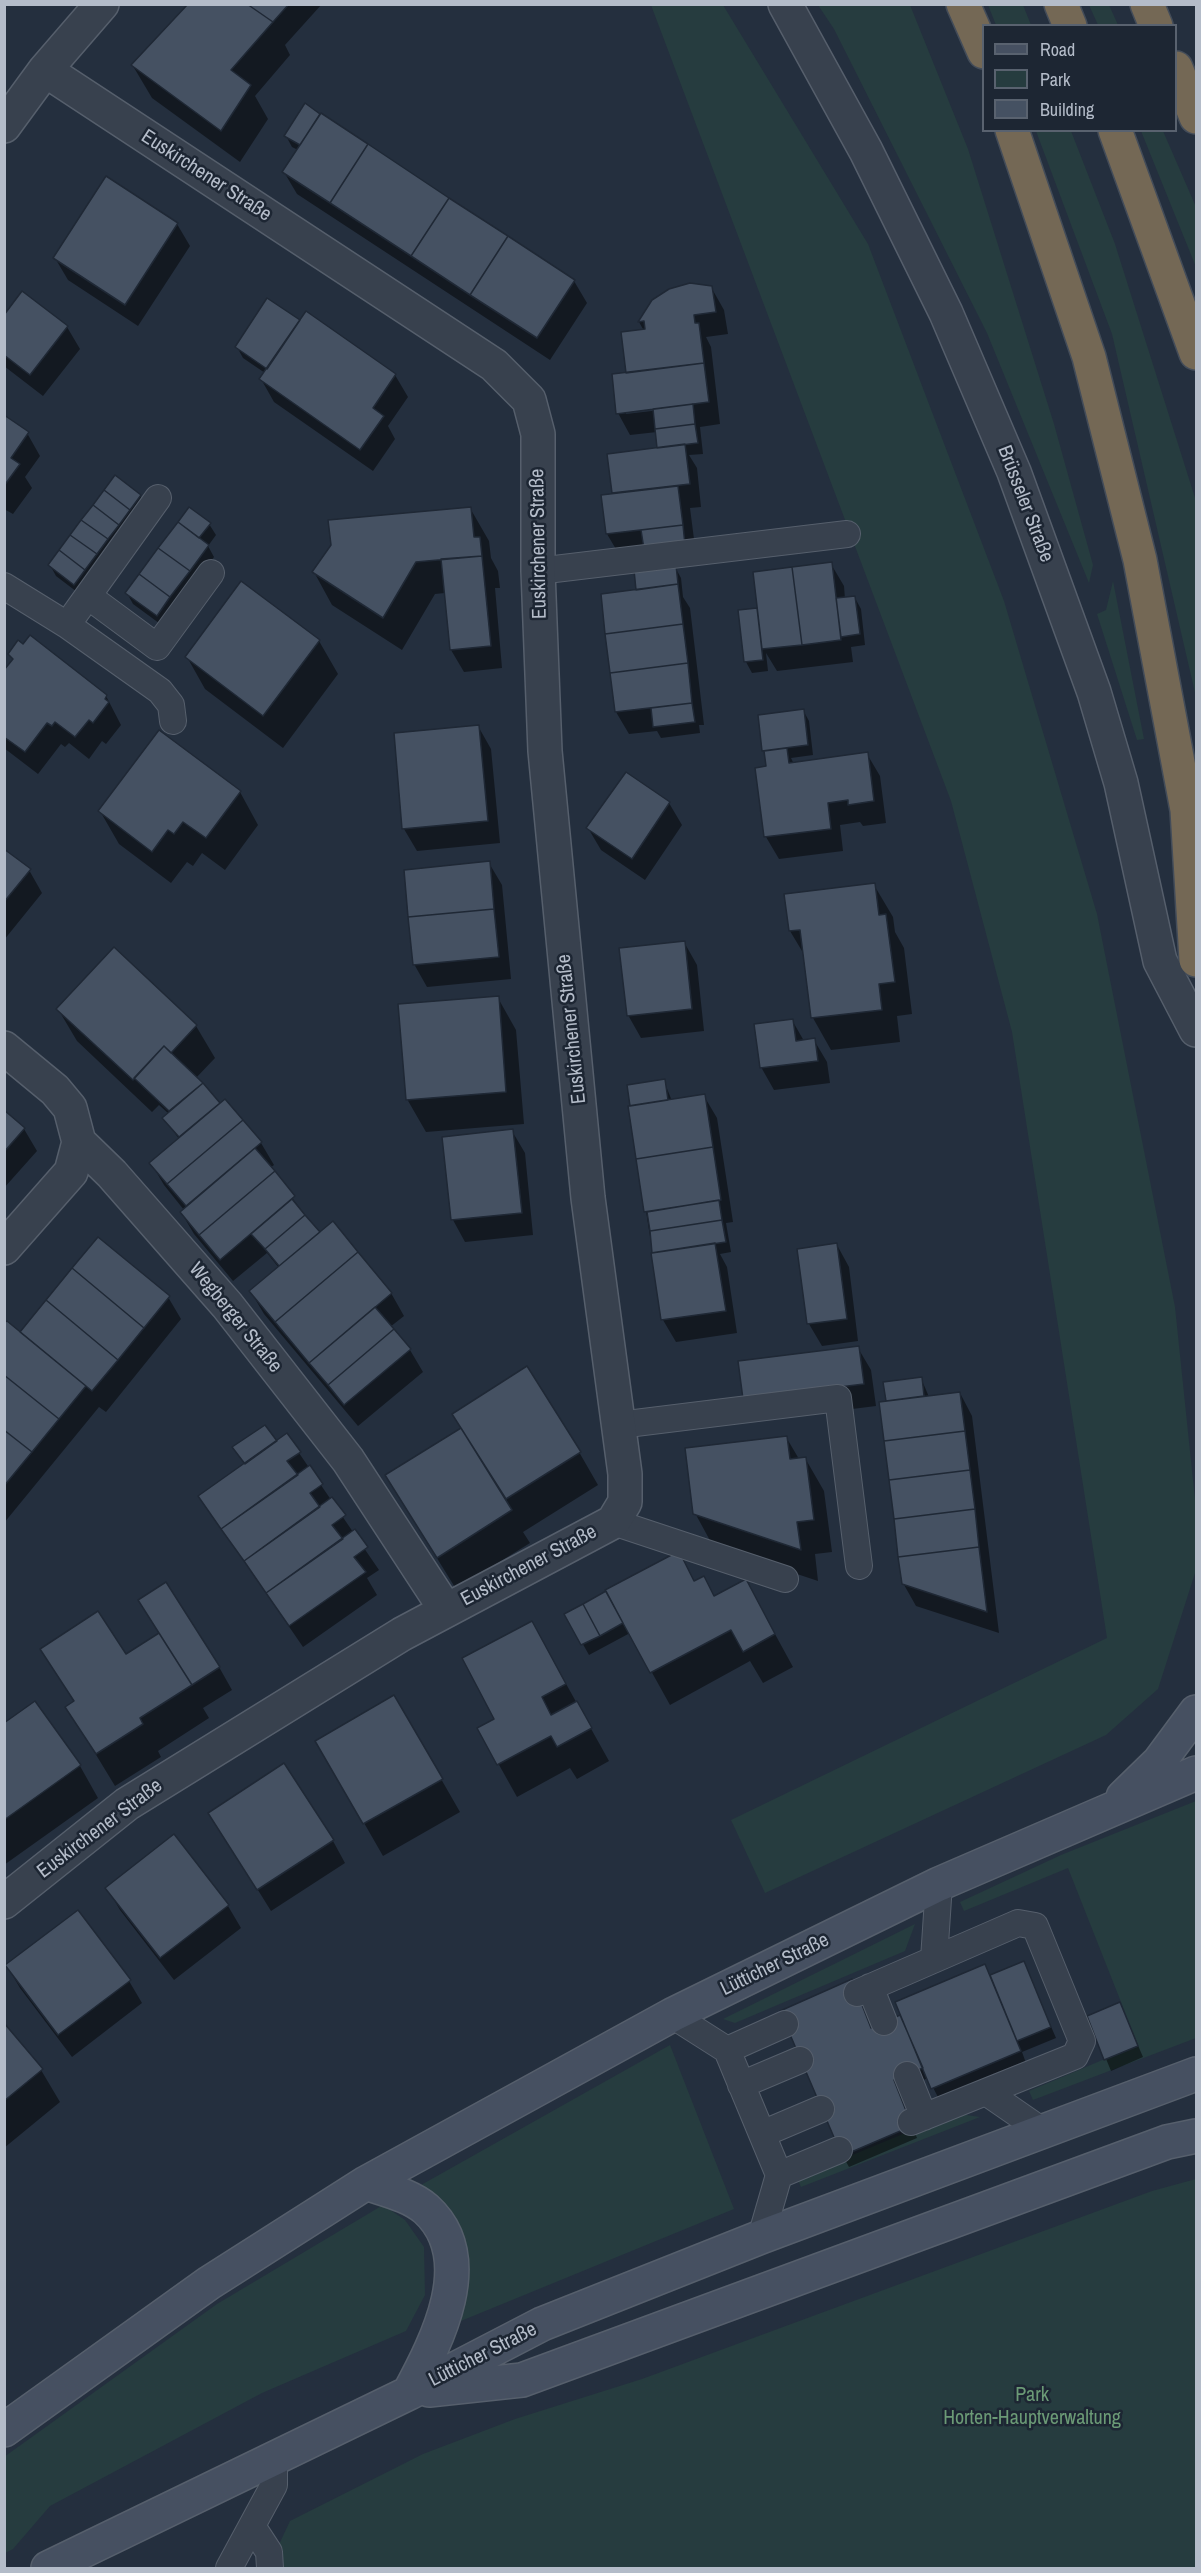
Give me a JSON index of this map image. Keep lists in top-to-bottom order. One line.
{"streets":{"main road":["Lütticher Straße"],"street":["Euskirchener Straße","Brüsseler Straße","Wegberger Straße"]},"crossings":[["Euskirchener Straße","Wegberger Straße"]],"parks":["Park Horten-Hauptverwaltung"],"legend":["Road","Park","Building"]}
